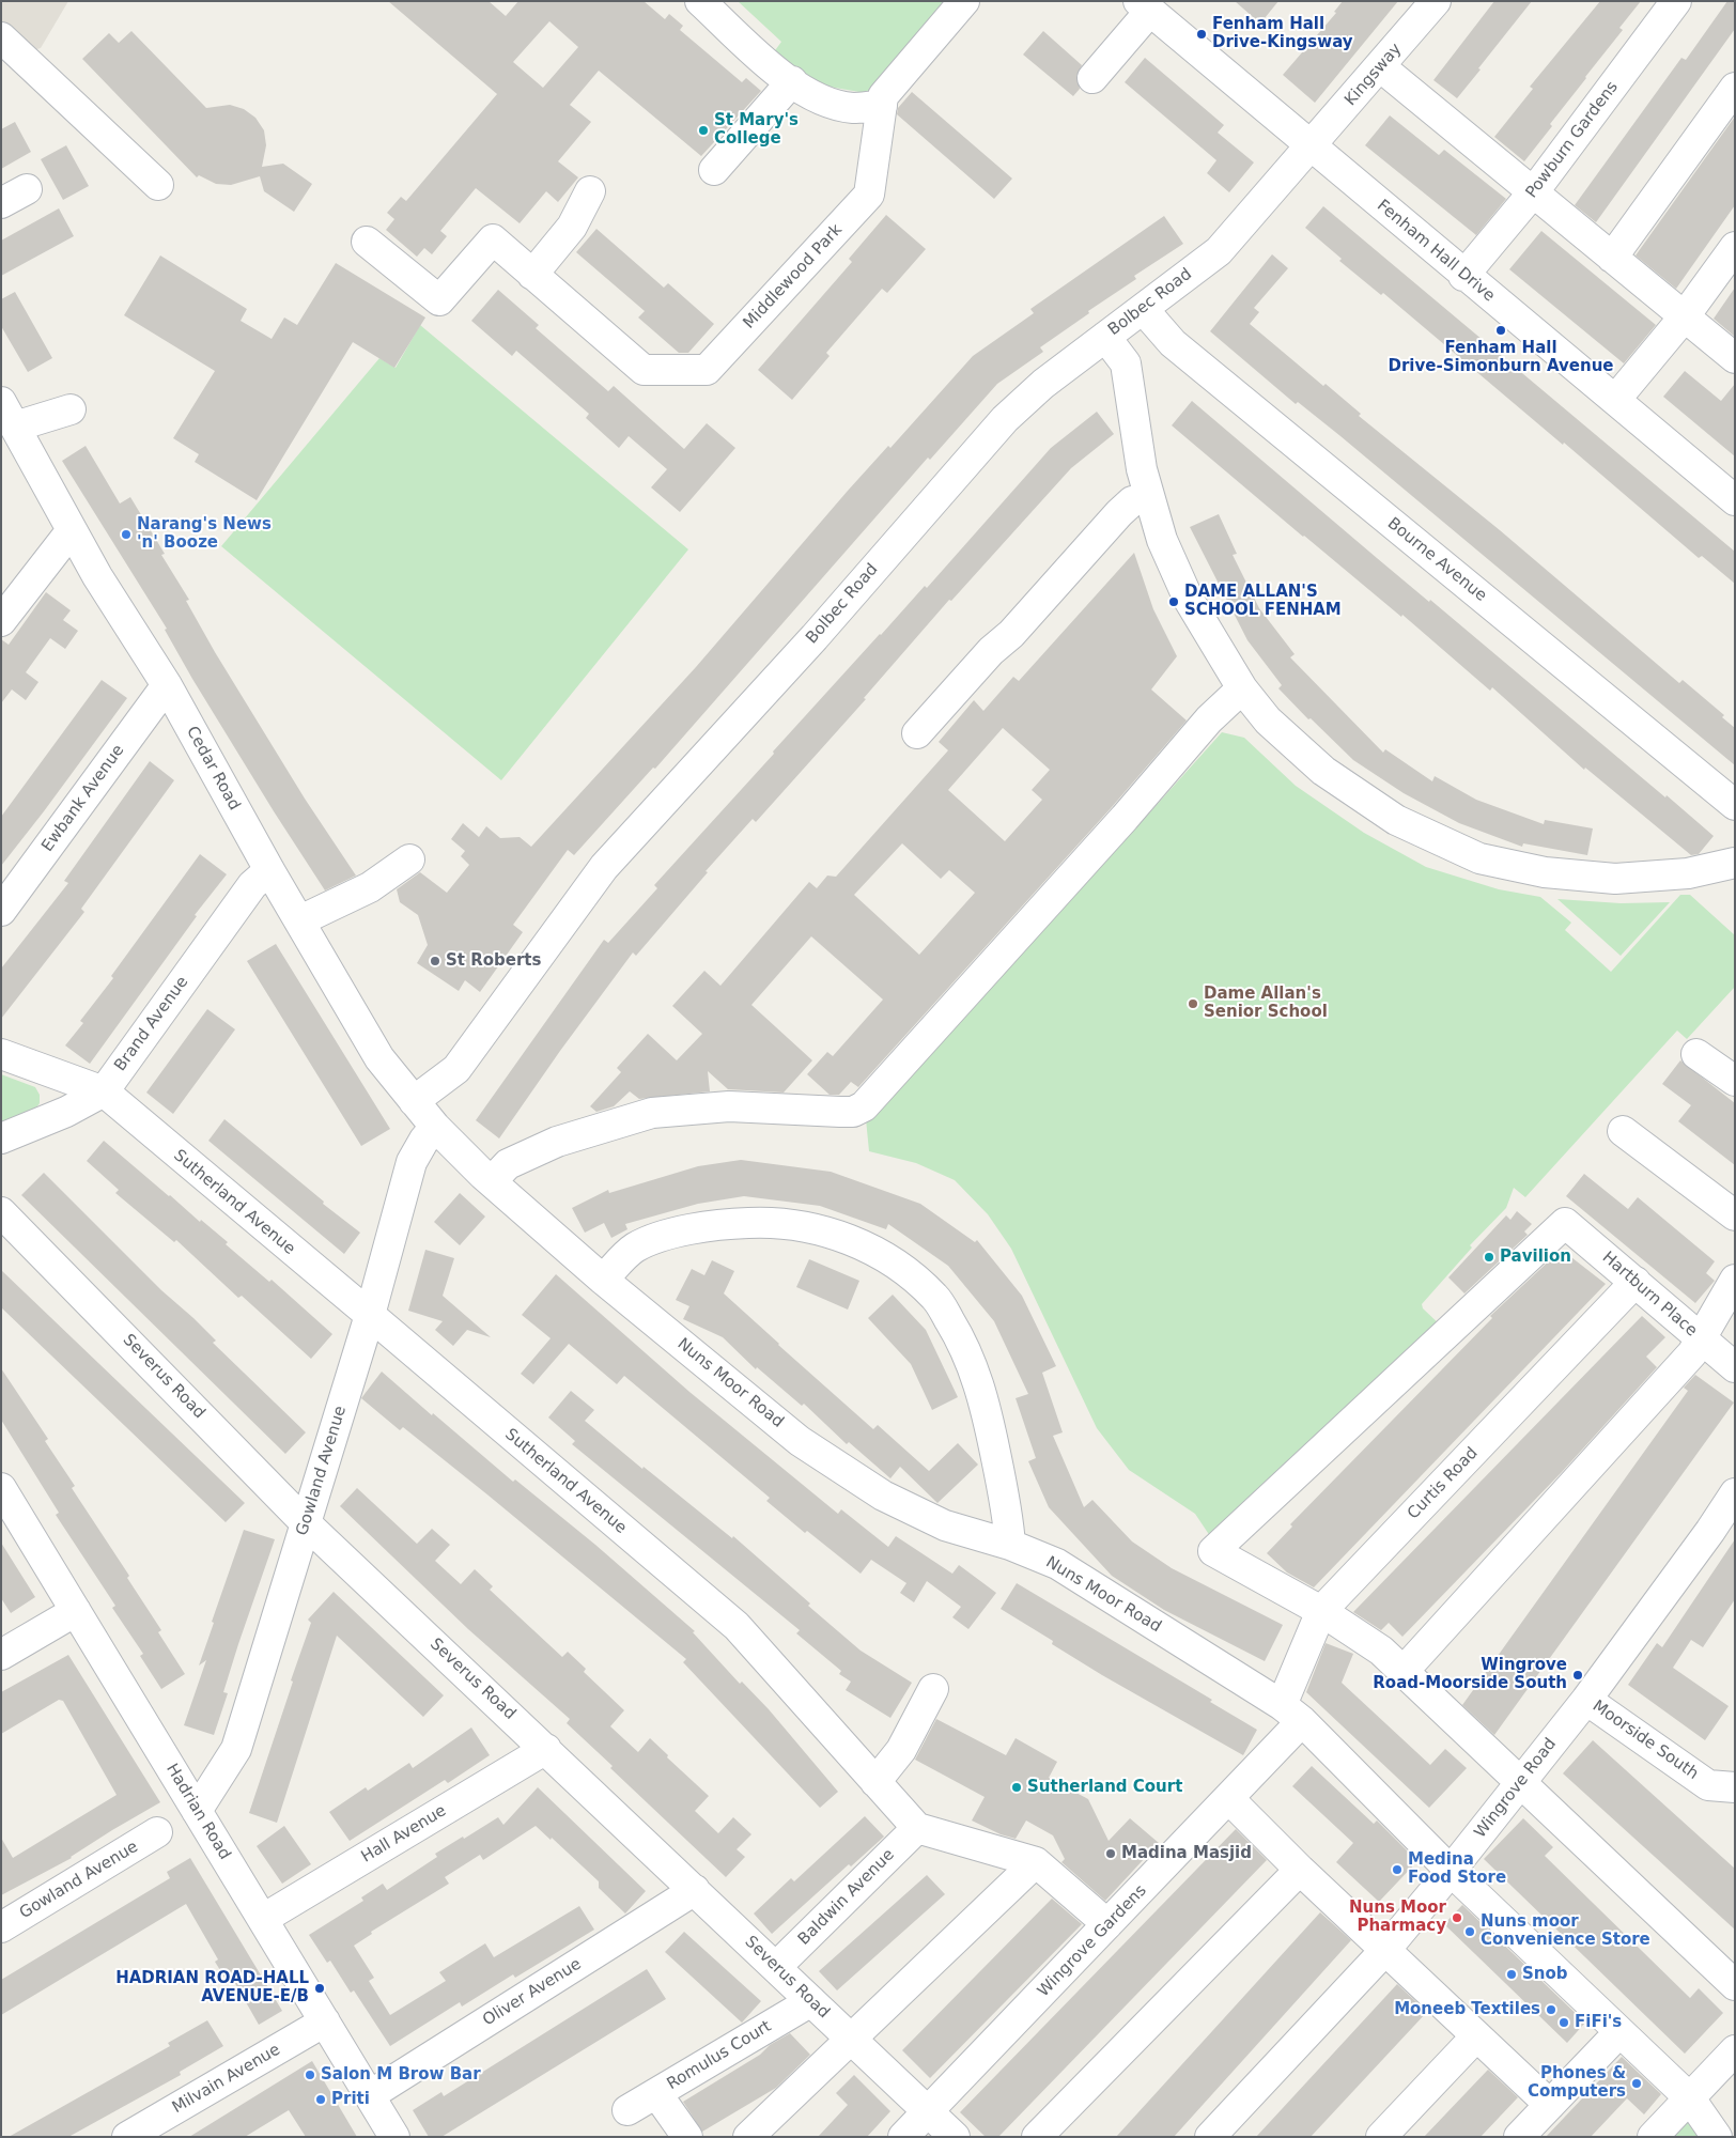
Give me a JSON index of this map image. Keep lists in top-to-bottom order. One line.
{"streets":{"street":["Kingsway","Powburn Gardens","Fenham Hall Drive","Middlewood Park","Bolbec Road","Bourne Avenue","Cedar Road","Ewbank Avenue","Brand Avenue","Sutherland Avenue","Hartburn Place","Severus Road","Nuns Moor Road","Gowland Avenue","Curtis Road","Moorside South","Wingrove Road","Hadrian Road","Hall Avenue","Baldwin Avenue","Wingrove Gardens","Oliver Avenue","Romulus Court","Milvain Avenue"]},"crossings":[["Kingsway","Fenham Hall Drive"],["Kingsway","Bolbec Road"],["Powburn Gardens","Fenham Hall Drive"],["Fenham Hall Drive","Bolbec Road"],["Bolbec Road","Bourne Avenue"],["Bolbec Road","Cedar Road"],["Cedar Road","Ewbank Avenue"],["Cedar Road","Brand Avenue"],["Cedar Road","Nuns Moor Road"],["Cedar Road","Gowland Avenue"],["Brand Avenue","Sutherland Avenue"],["Sutherland Avenue","Gowland Avenue"],["Sutherland Avenue","Baldwin Avenue"],["Hartburn Place","Curtis Road"],["Severus Road","Gowland Avenue"],["Severus Road","Hall Avenue"],["Severus Road","Baldwin Avenue"],["Severus Road","Wingrove Gardens"],["Severus Road","Oliver Avenue"],["Severus Road","Romulus Court"],["Nuns Moor Road","Gowland Avenue"],["Nuns Moor Road","Curtis Road"],["Nuns Moor Road","Wingrove Road"],["Nuns Moor Road","Wingrove Gardens"],["Gowland Avenue","Hadrian Road"],["Curtis Road","Wingrove Gardens"],["Moorside South","Wingrove Road"],["Hadrian Road","Hall Avenue"],["Hadrian Road","Oliver Avenue"],["Hadrian Road","Milvain Avenue"]],"places":["Fenham Hall Drive-Kingsway","St Mary's College","Fenham Hall Drive-Simonburn Avenue","Narang's News 'n' Booze","DAME ALLAN'S SCHOOL FENHAM","St Roberts","Dame Allan's Senior School","Pavilion","Wingrove Road-Moorside South","Sutherland Court","Madina Masjid","Medina Food Store","Nuns Moor Pharmacy","Nuns moor Convenience Store","Snob","HADRIAN ROAD-HALL AVENUE-E/B","Moneeb Textiles","FiFi's","Salon M Brow Bar","Phones & Computers","Priti"]}
